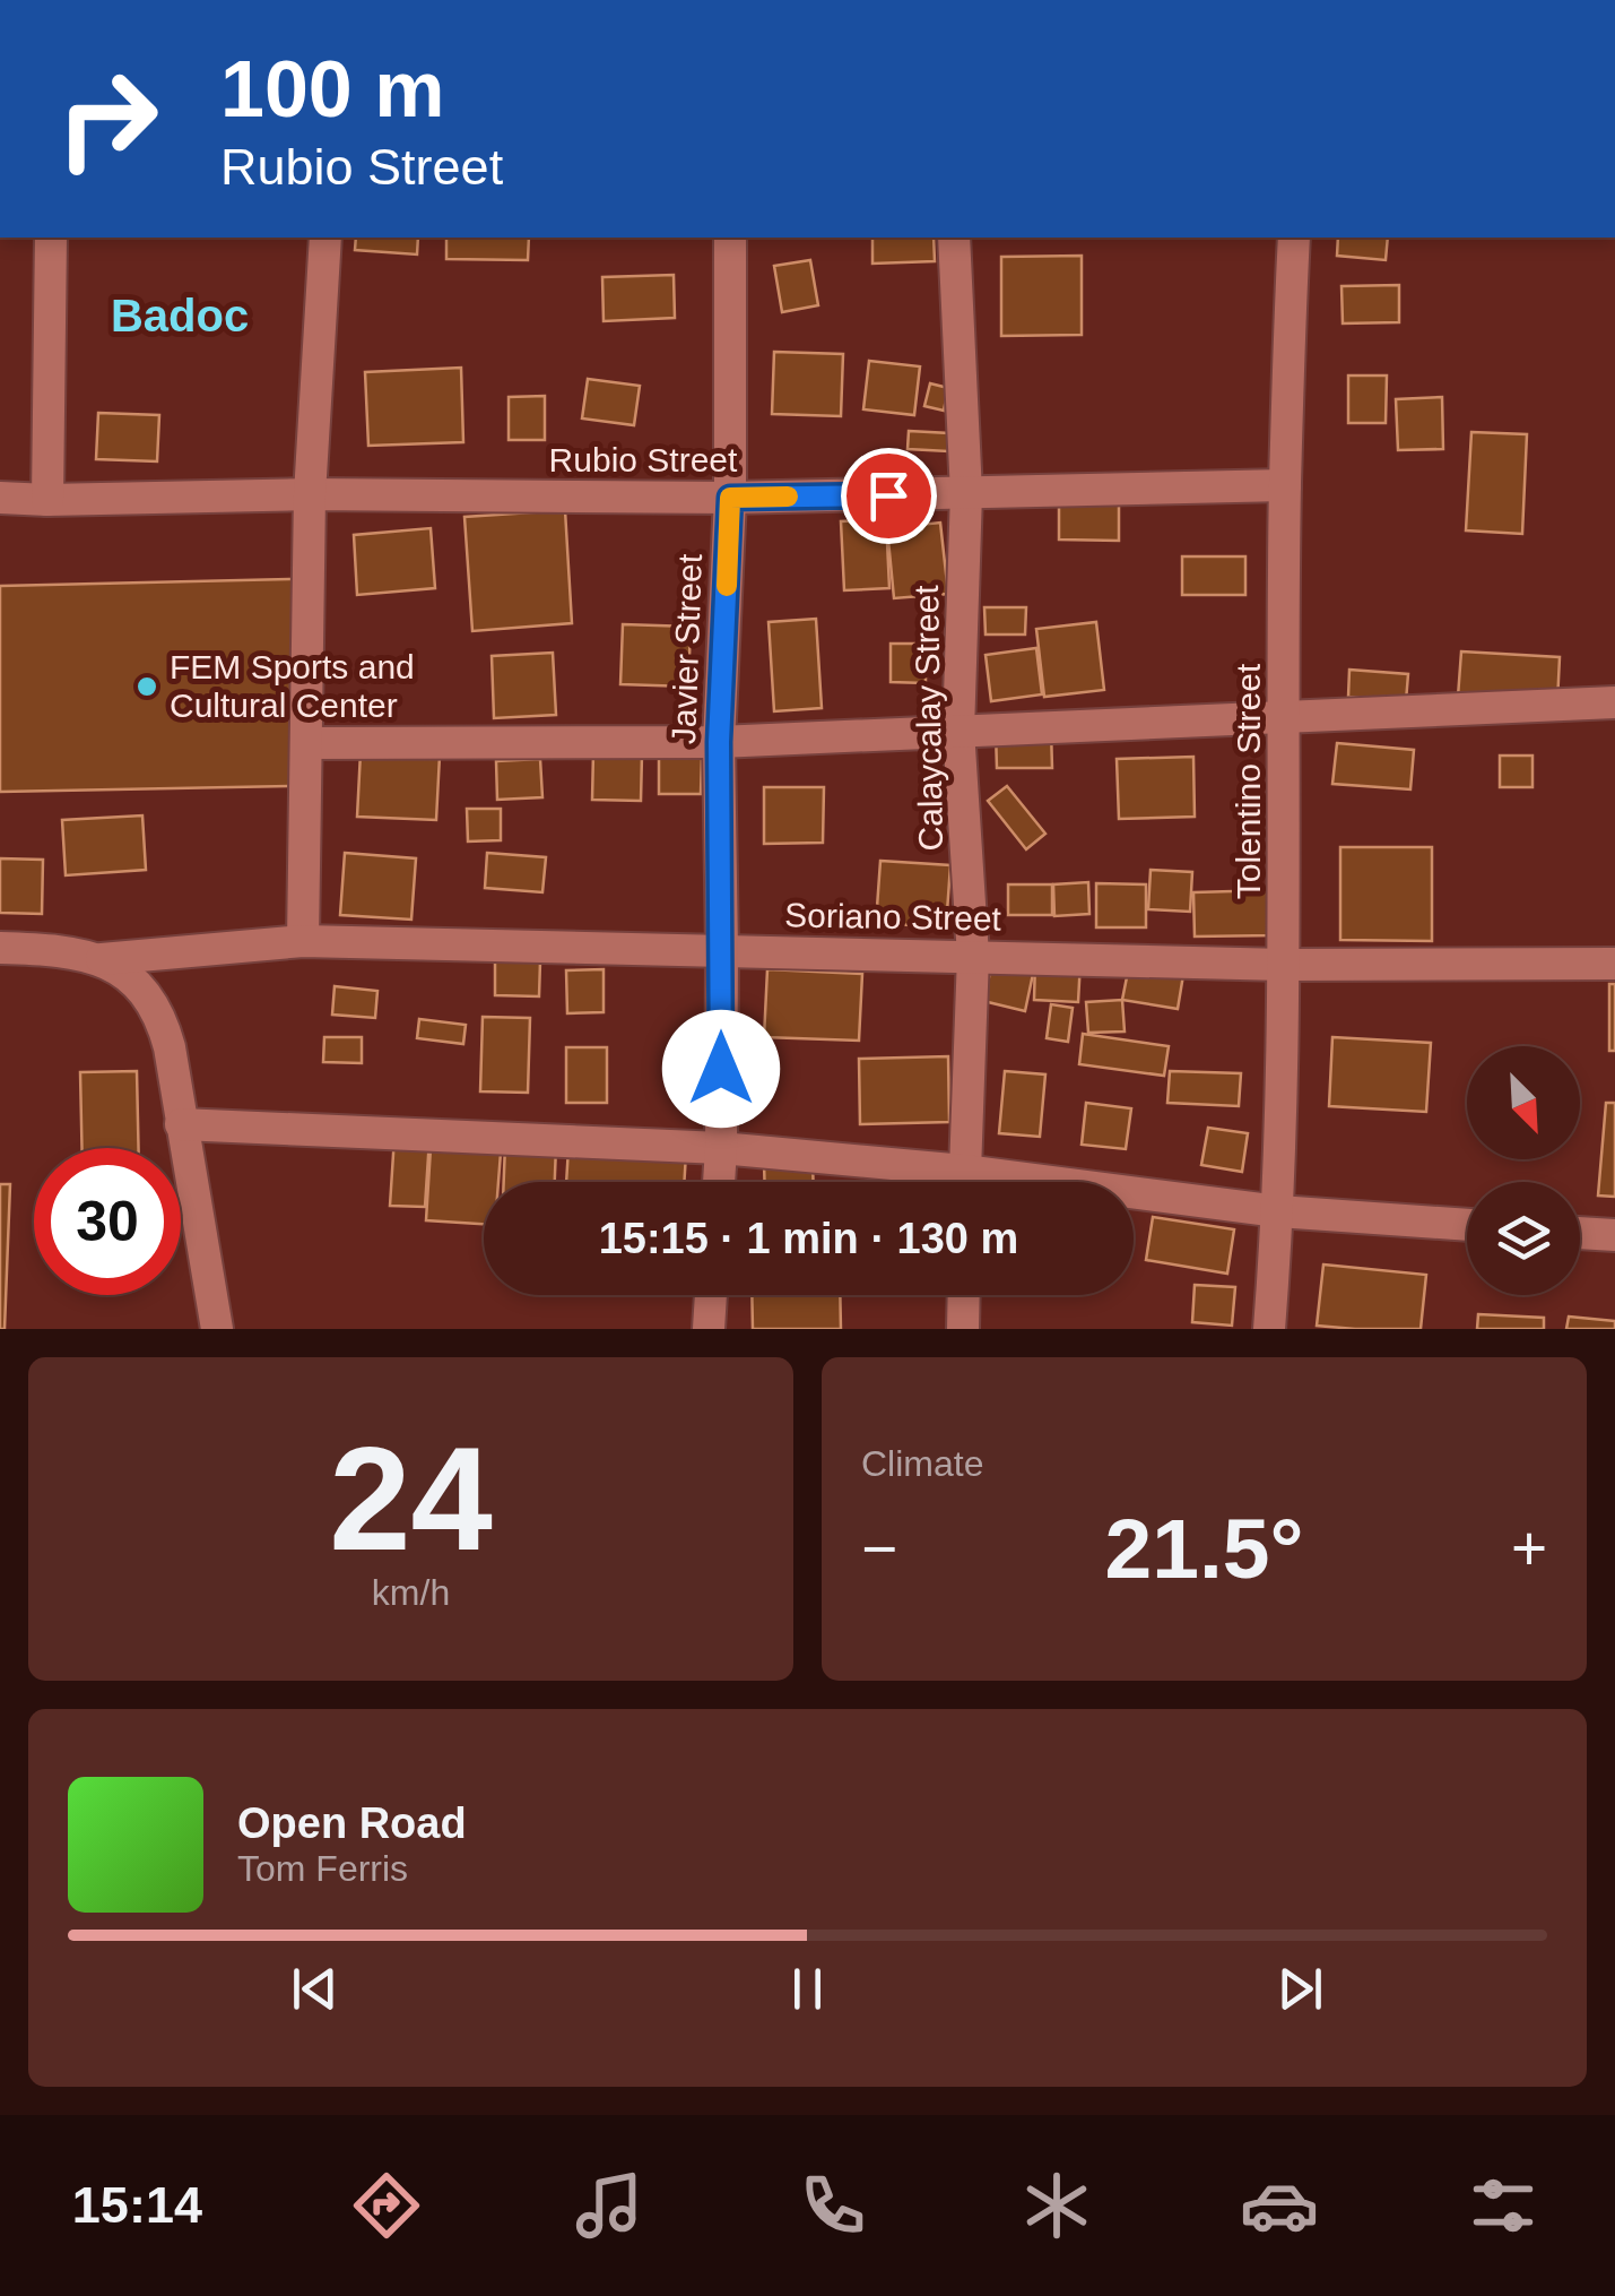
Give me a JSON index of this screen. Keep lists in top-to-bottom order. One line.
{"streets":{"street":["Rubio Street","Javier Street","Calaycalay Street","Tolentino Street","Soriano Street"]},"crossings":[["Rubio Street","Javier Street"],["Rubio Street","Calaycalay Street"],["Rubio Street","Tolentino Street"],["Javier Street","Soriano Street"],["Calaycalay Street","Soriano Street"],["Tolentino Street","Soriano Street"]],"districts":["Badoc"],"places":["FEM Sports and Cultural Center"],"north":"bottom right","page":{"turn":["100 m","Rubio Street"],"limit":"30","trip":"15:15 · 1 min · 130 m","tile":[["24","km/h"],"Climate"],"heat":["−","21.5°","+"],"song":["Open Road","Tom Ferris"],"tabs":"15:14"}}
